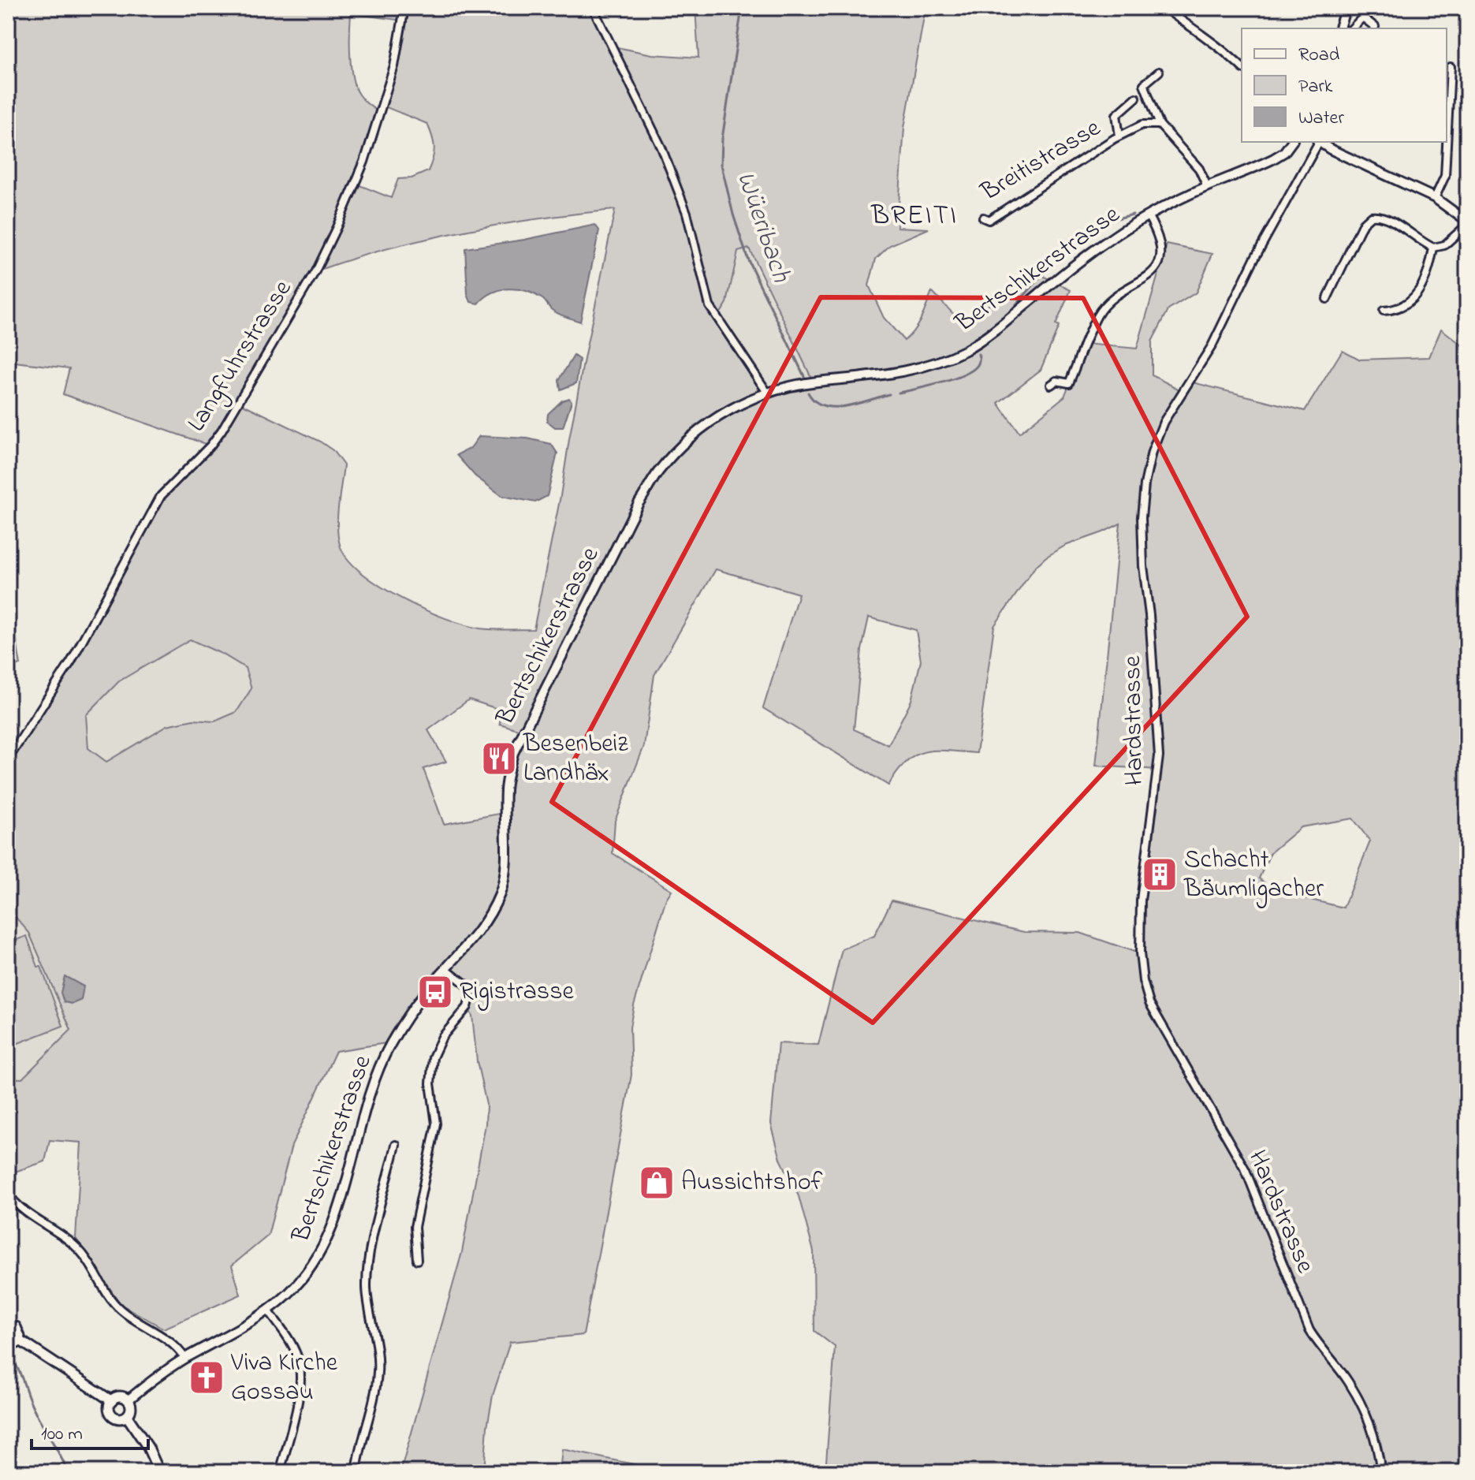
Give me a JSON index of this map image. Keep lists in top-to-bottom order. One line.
{"streets":{"street":["Breitistrasse","Bertschikerstrasse","Langfuhrstrasse","Hardstrasse"]},"districts":["BREITI"],"water":["Wüeribach"],"places":{"restaurant":["Besenbeiz Landhäx"],"building":["Schacht Bäumligacher"],"bus stop":["Rigistrasse"],"shop":["Aussichtshof"],"church":["Viva Kirche Gossau"]},"legend":["Road","Park","Water"],"scale_bar":"100 m"}
